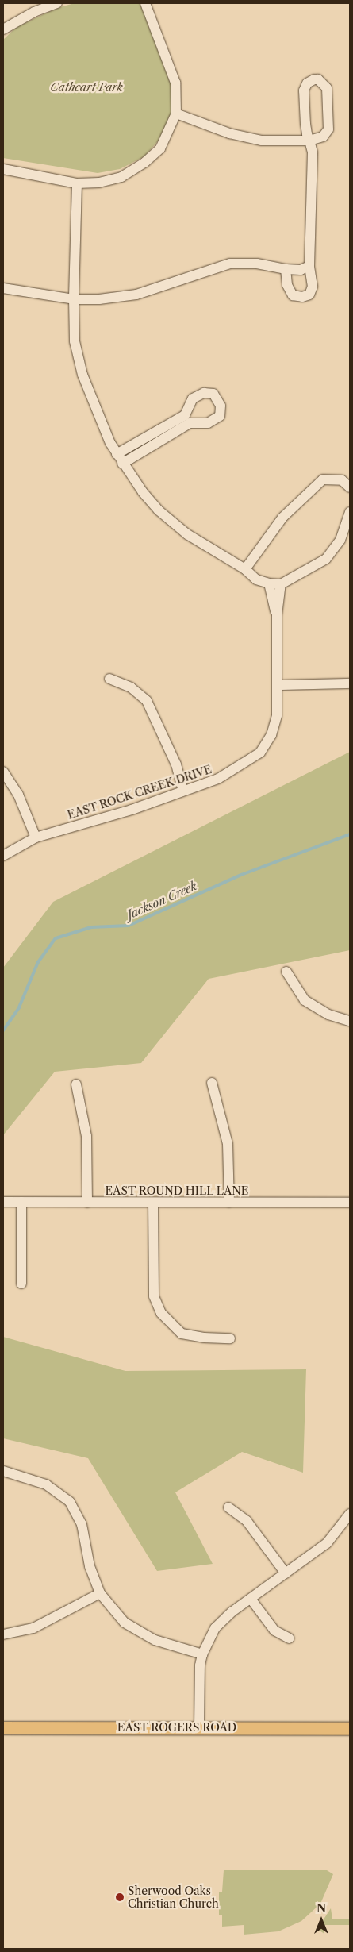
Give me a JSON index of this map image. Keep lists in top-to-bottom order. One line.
{"streets":{"main road":["EAST ROGERS ROAD"],"street":["EAST ROCK CREEK DRIVE","EAST ROUND HILL LANE"]},"water":["Jackson Creek"],"parks":["Cathcart Park"],"places":["Sherwood Oaks Christian Church"],"north":"top"}
